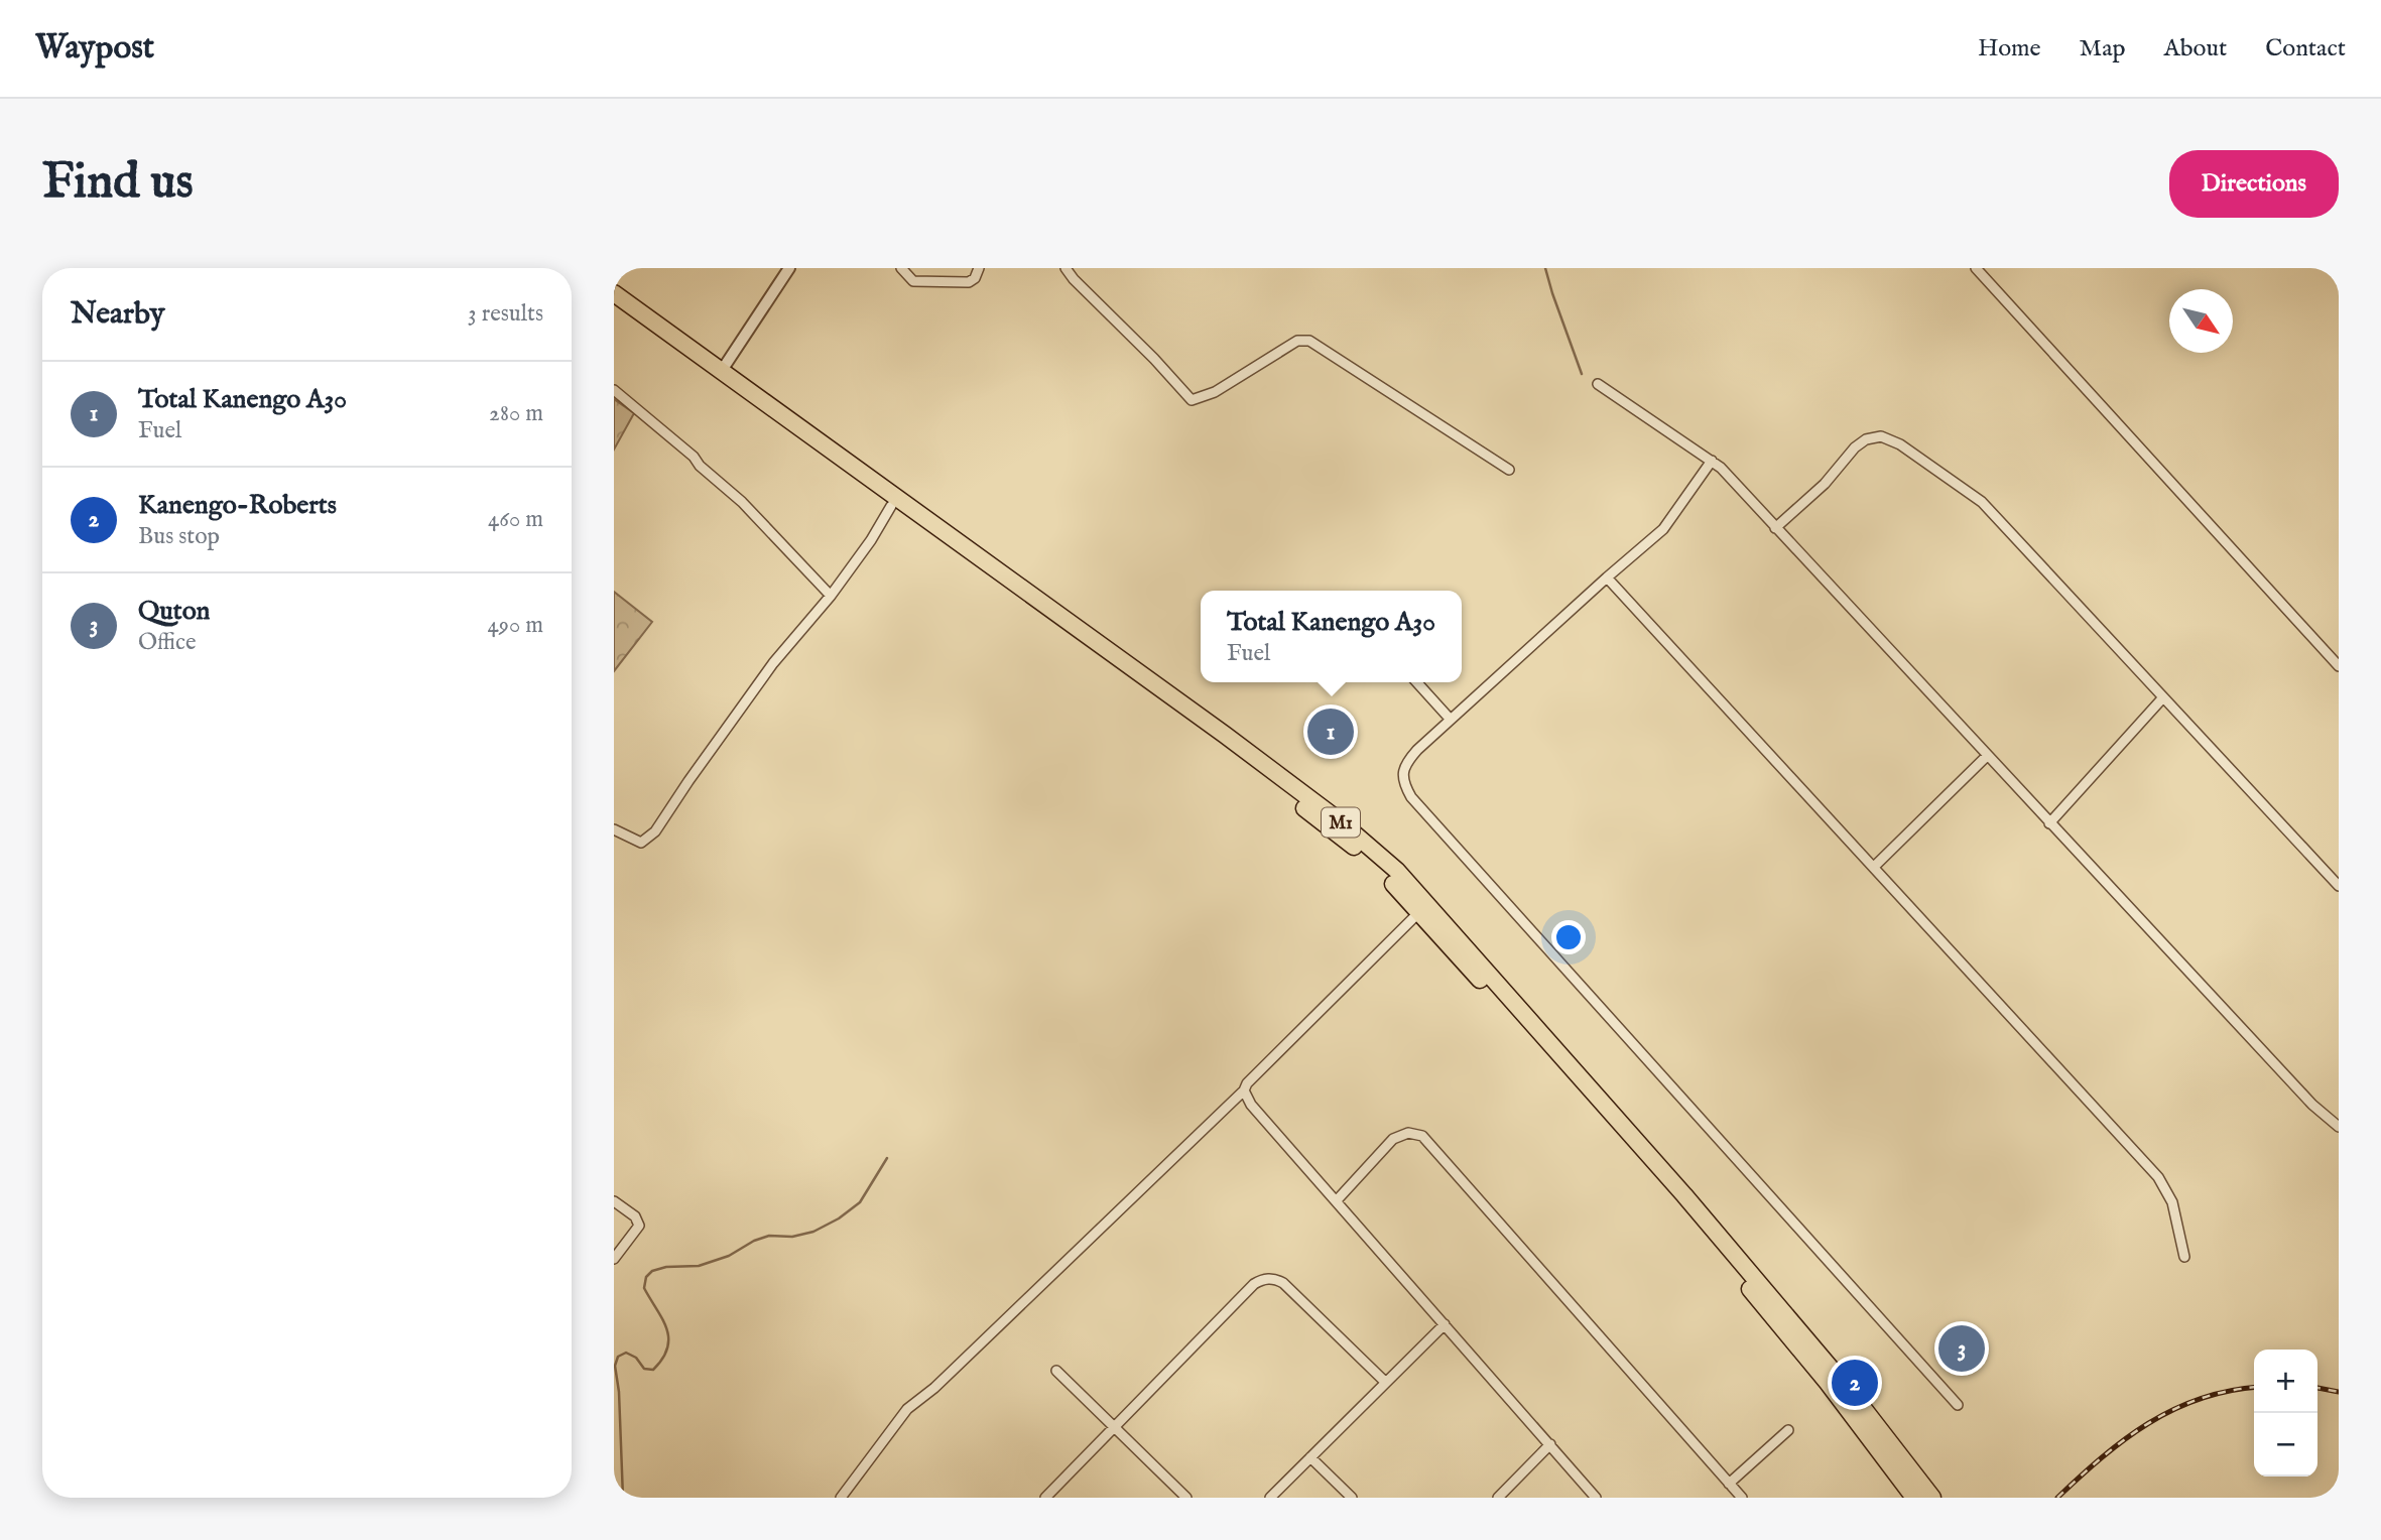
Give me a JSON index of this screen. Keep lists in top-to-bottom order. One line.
{"streets":{"highway":["M1"]},"north":"bottom right","page":{"header":"Waypost","nav":["Home","Map","About","Contact"],"buttons":"Directions","title":"Find us","heading":["Nearby","3 results"],"list":[{"mark":"1","name":"Total Kanengo A30","note":"Fuel","value":"280 m"},{"mark":"2","name":"Kanengo-Roberts","note":"Bus stop","value":"460 m"},{"mark":"3","name":"Quton","note":"Office","value":"490 m"}],"popup":["Total Kanengo A30","Fuel"],"pins":["1","3","2"],"map_buttons":["+","−"]}}
